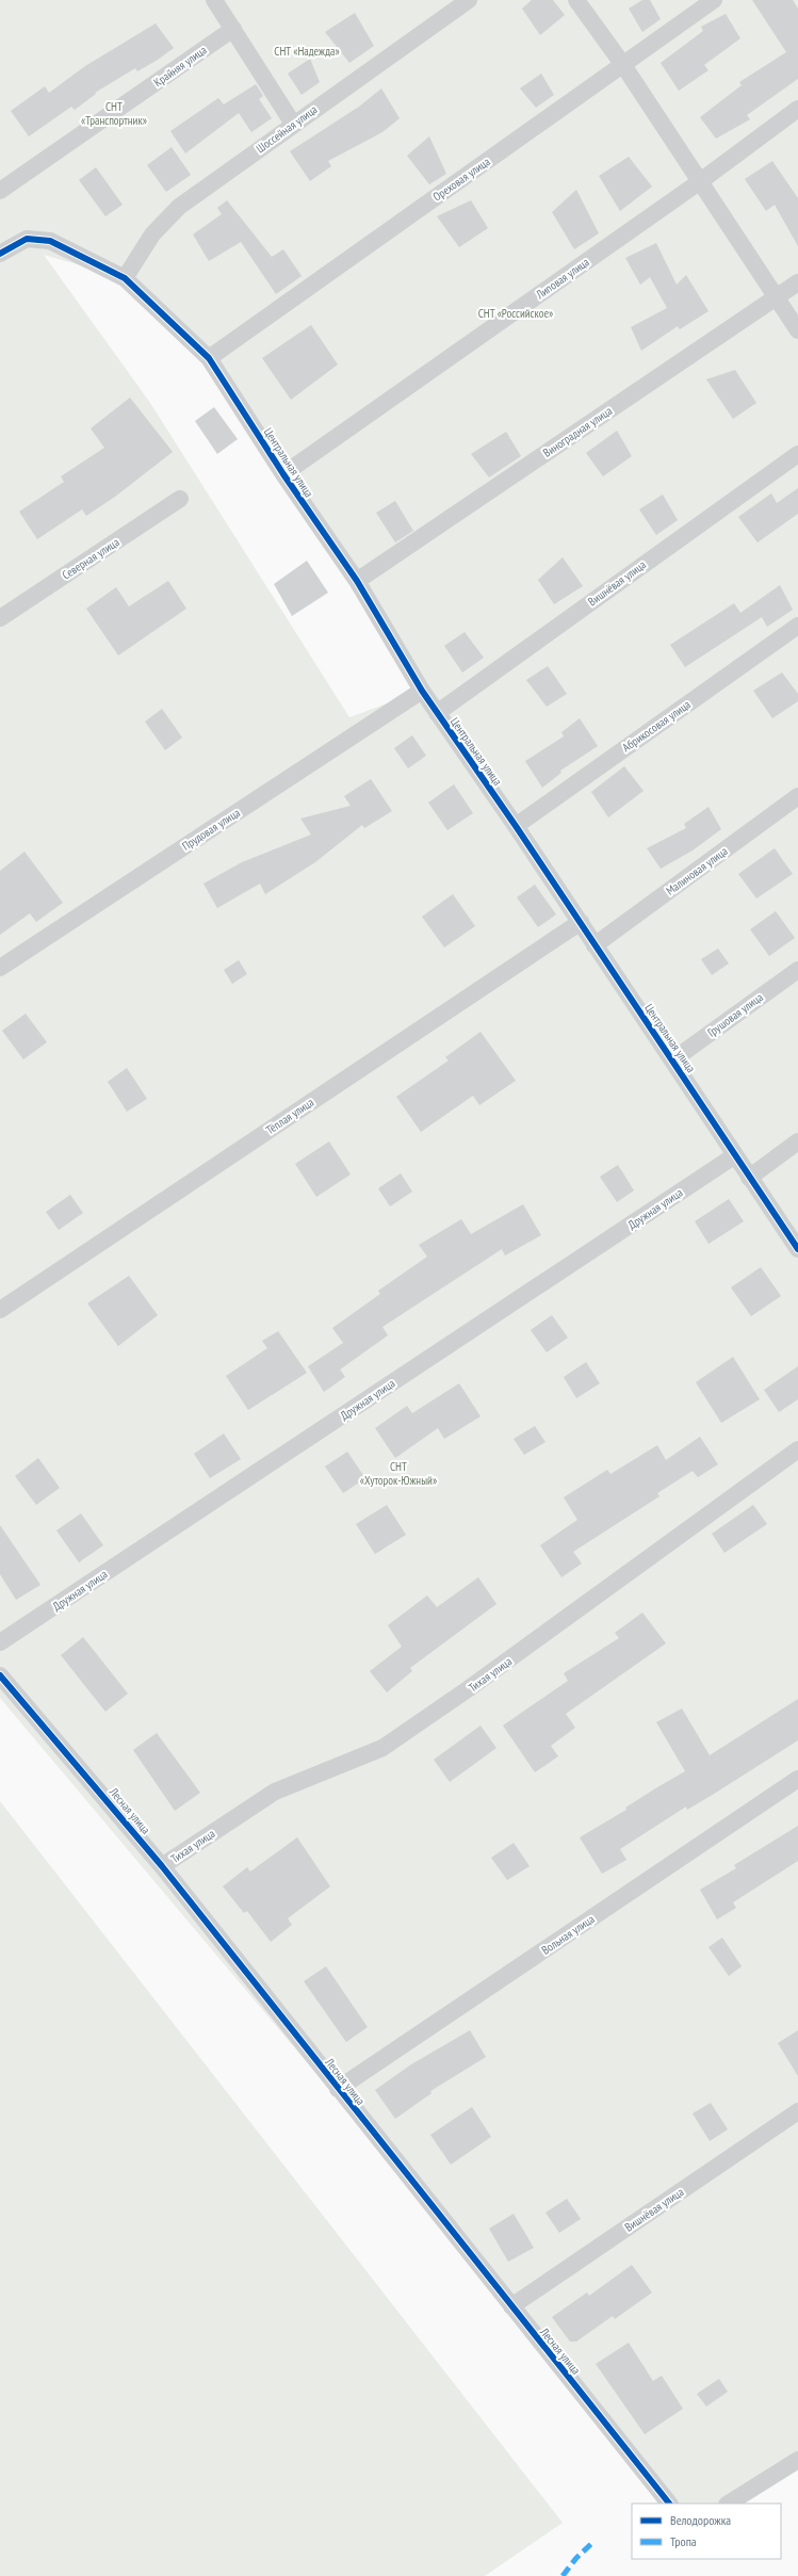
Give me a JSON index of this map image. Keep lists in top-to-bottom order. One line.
{"streets":{"street":["Крайняя улица","Шоссейная улица","Ореховая улица","Липовая улица","Виноградная улица","Центральная улица","Северная улица","Вишнёвая улица","Абрикосовая улица","Прудовая улица","Малиновая улица","Грушовая улица","Тёплая улица","Дружная улица","Тихая улица","Лесная улица","Вольная улица"]},"crossings":[["Шоссейная улица","Центральная улица"],["Ореховая улица","Центральная улица"],["Липовая улица","Центральная улица"],["Виноградная улица","Центральная улица"],["Центральная улица","Вишнёвая улица"],["Центральная улица","Абрикосовая улица"],["Центральная улица","Прудовая улица"],["Центральная улица","Малиновая улица"],["Центральная улица","Грушовая улица"],["Центральная улица","Тёплая улица"],["Центральная улица","Дружная улица"],["Вишнёвая улица","Лесная улица"],["Тихая улица","Лесная улица"],["Лесная улица","Вольная улица"]],"parks":["СНТ «Надежда»","СНТ «Транспортник»","СНТ «Российское»","СНТ «Хуторок-Южный»"],"legend":["Велодорожка","Тропа"]}
